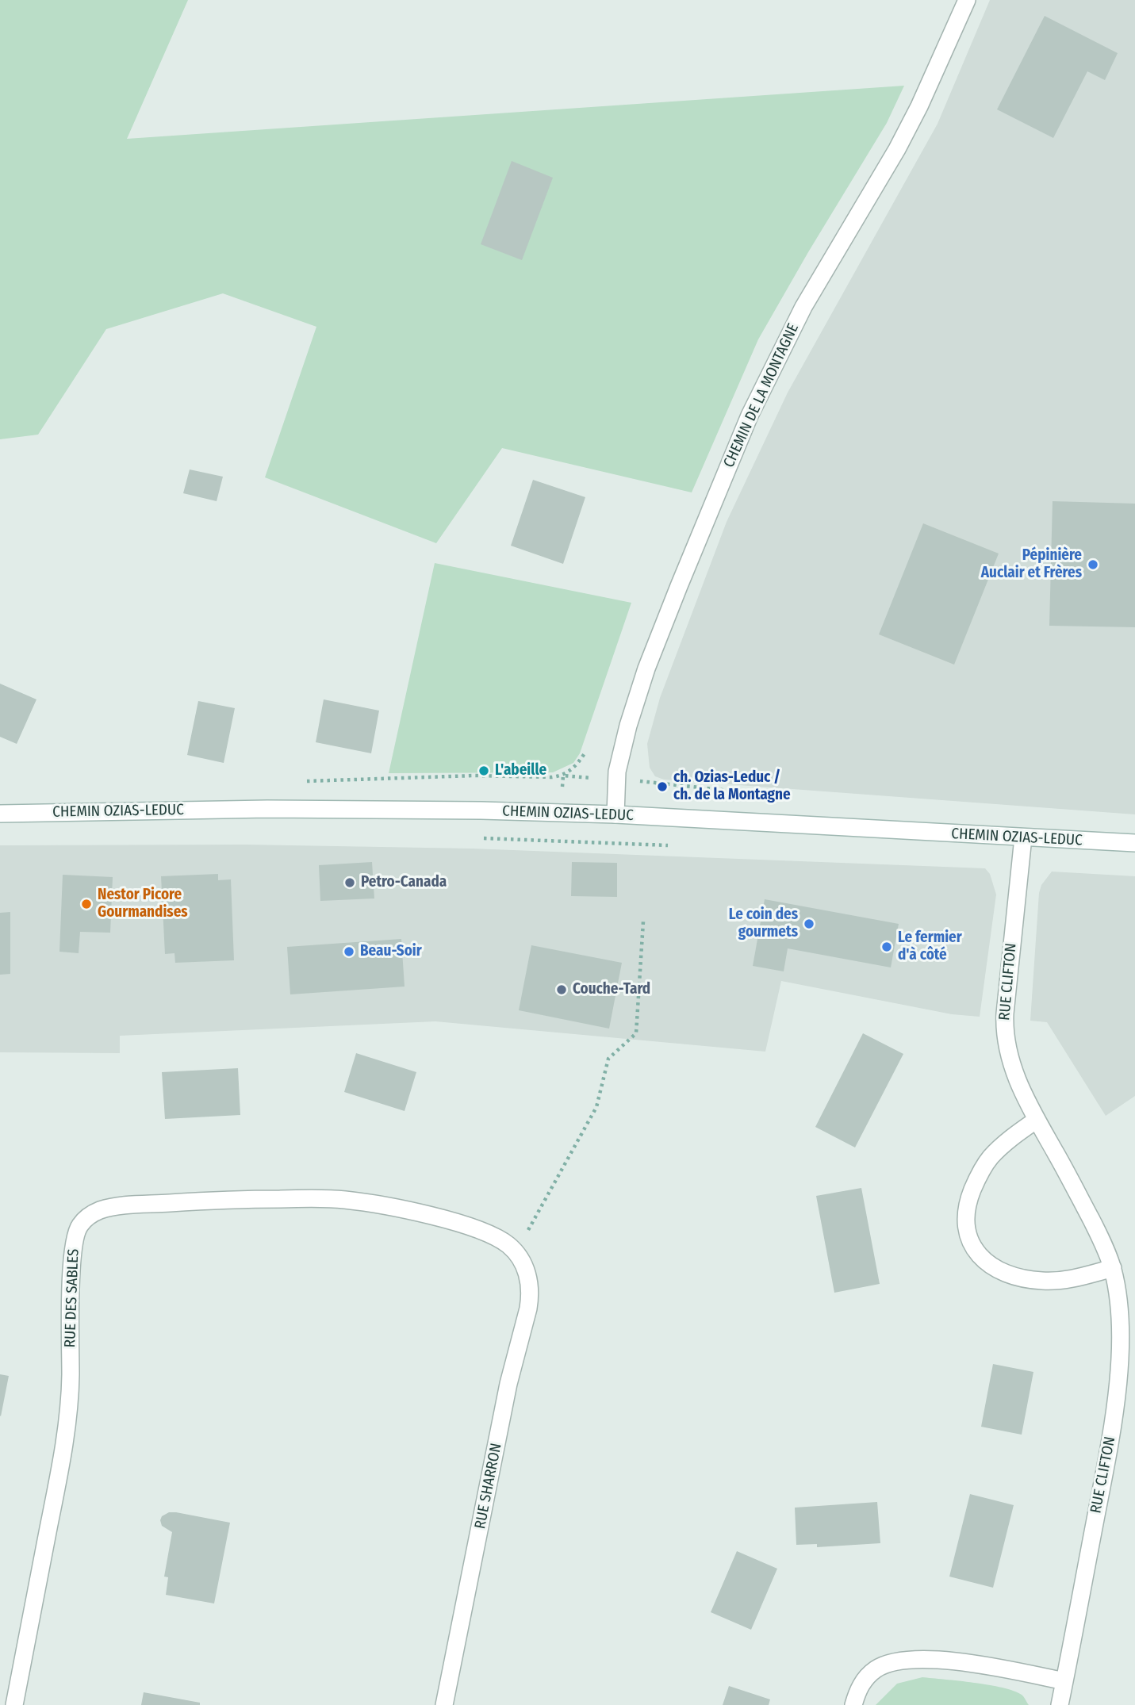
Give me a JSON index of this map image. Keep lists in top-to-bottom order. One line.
{"streets":{"street":["CHEMIN DE LA MONTAGNE","CHEMIN OZIAS-LEDUC","RUE CLIFTON","RUE DES SABLES","RUE SHARRON"]},"crossings":[["CHEMIN DE LA MONTAGNE","CHEMIN OZIAS-LEDUC"],["CHEMIN OZIAS-LEDUC","RUE CLIFTON"],["RUE DES SABLES","RUE SHARRON"]],"places":["Pépinière Auclair et Frères","L'abeille","ch. Ozias-Leduc / ch. de la Montagne","Petro-Canada","Nestor Picore Gourmandises","Le coin des gourmets","Le fermier d'à côté","Beau-Soir","Couche-Tard"]}
